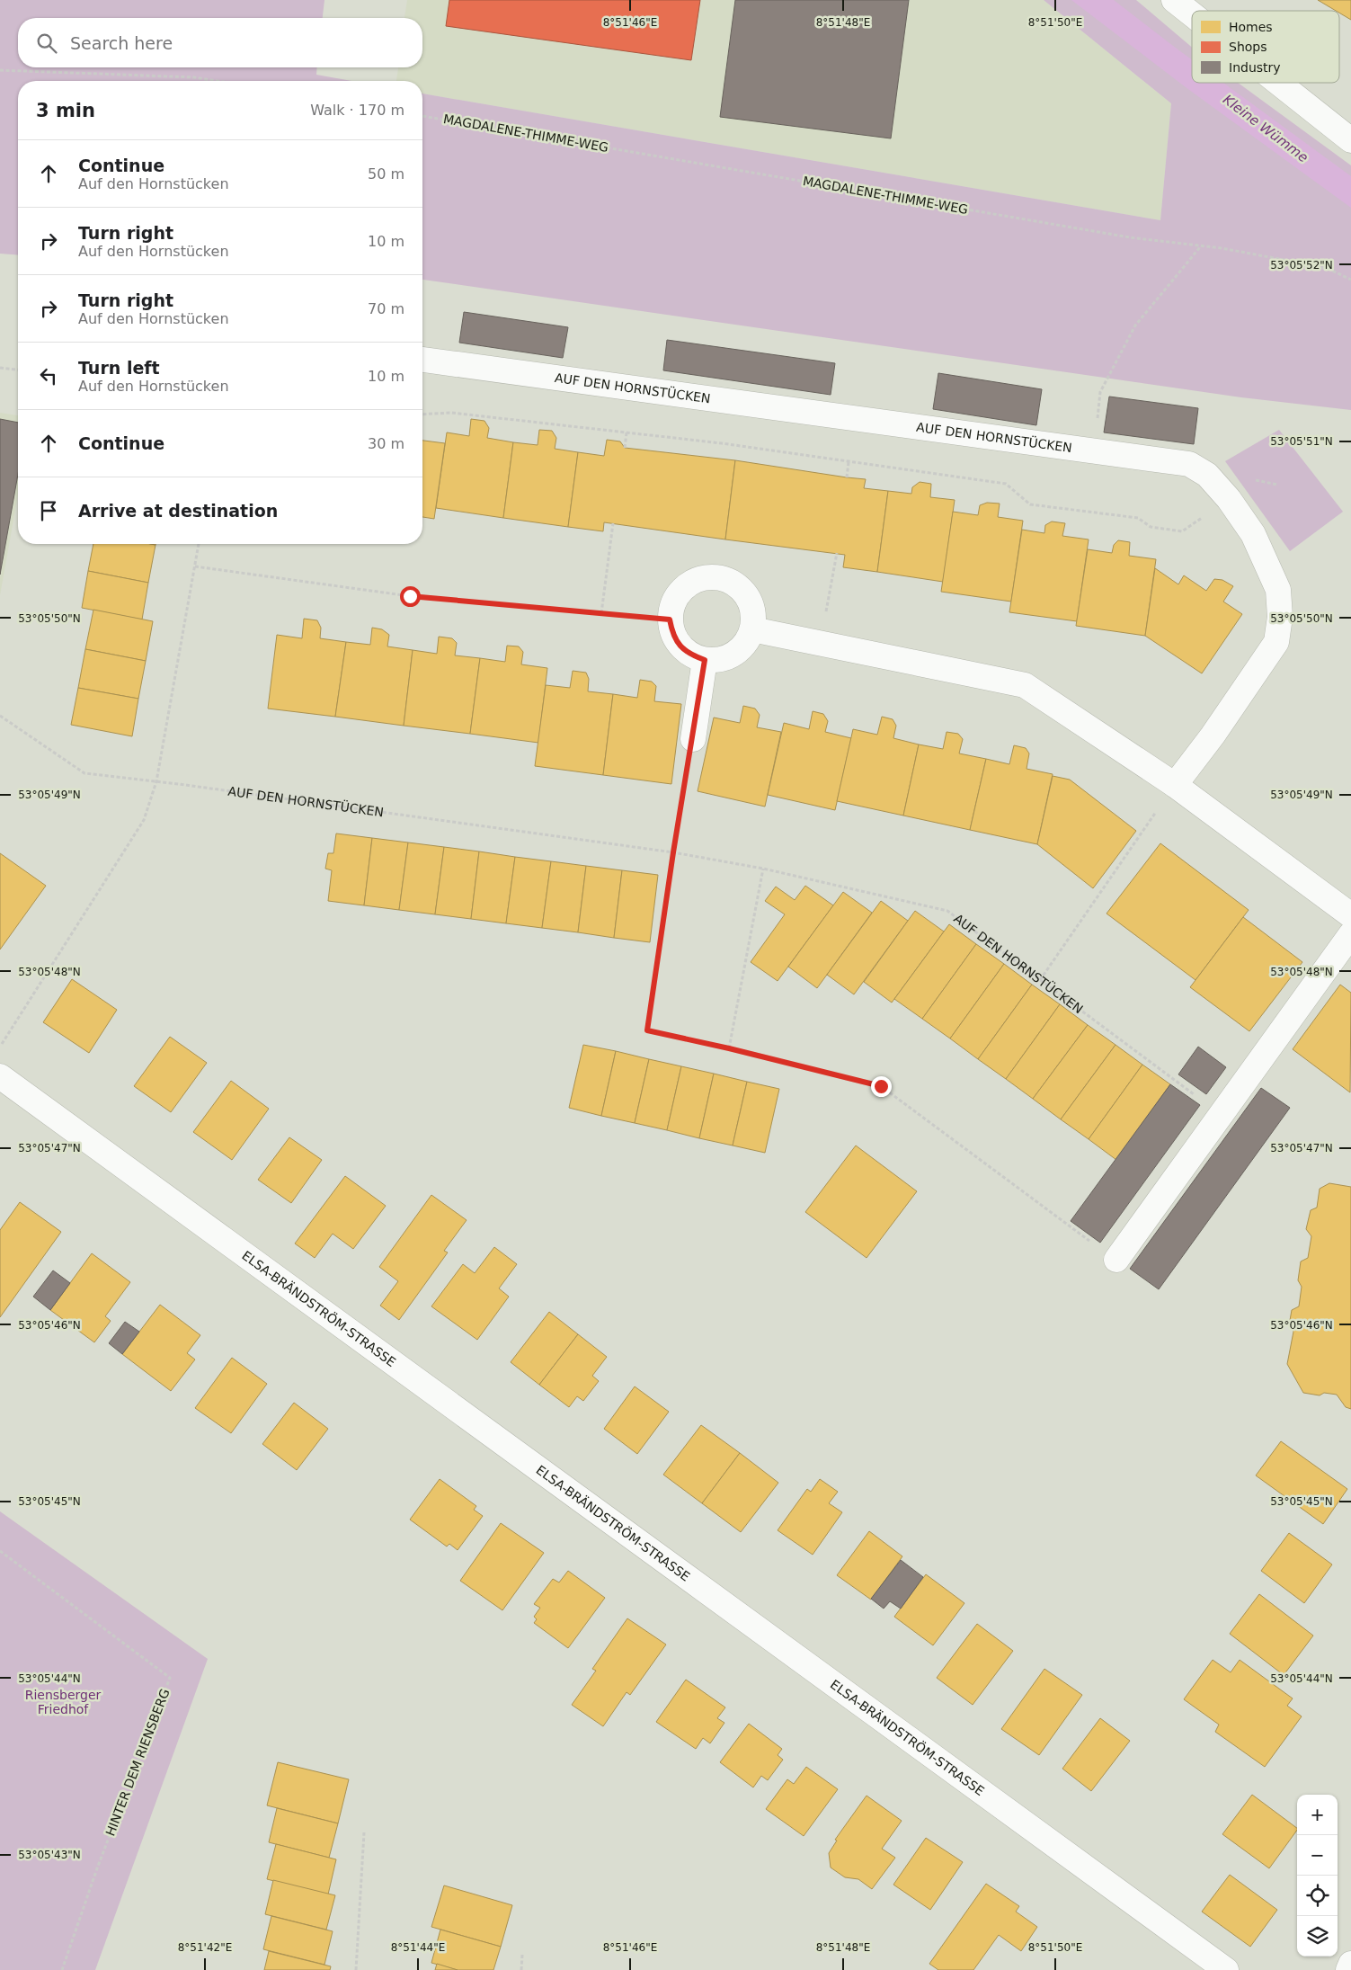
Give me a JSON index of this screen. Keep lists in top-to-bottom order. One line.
{"streets":{"street":["AUF DEN HORNSTÜCKEN","ELSA-BRÄNDSTRÖM-STRASSE"],"path":["MAGDALENE-THIMME-WEG","HINTER DEM RIENSBERG"]},"water":["Kleine Wümme"],"parks":["Riensberger Friedhof"],"legend":["Homes","Shops","Industry"],"page":{"search":"Search here","heading":["3 min","Walk · 170 m"],"list":[["Continue","Auf den Hornstücken","50 m"],["Turn right","Auf den Hornstücken","10 m"],["Turn right","Auf den Hornstücken","70 m"],["Turn left","Auf den Hornstücken","10 m"],["Continue","30 m"],"Arrive at destination"],"map_buttons":["+","−"]},"coordinates":["8°51'46\"E","8°51'48\"E","8°51'50\"E","53°05'52\"N","53°05'51\"N","53°05'50\"N","53°05'49\"N","53°05'48\"N","53°05'47\"N","53°05'46\"N","53°05'45\"N","53°05'44\"N","53°05'43\"N","8°51'42\"E","8°51'44\"E"]}
